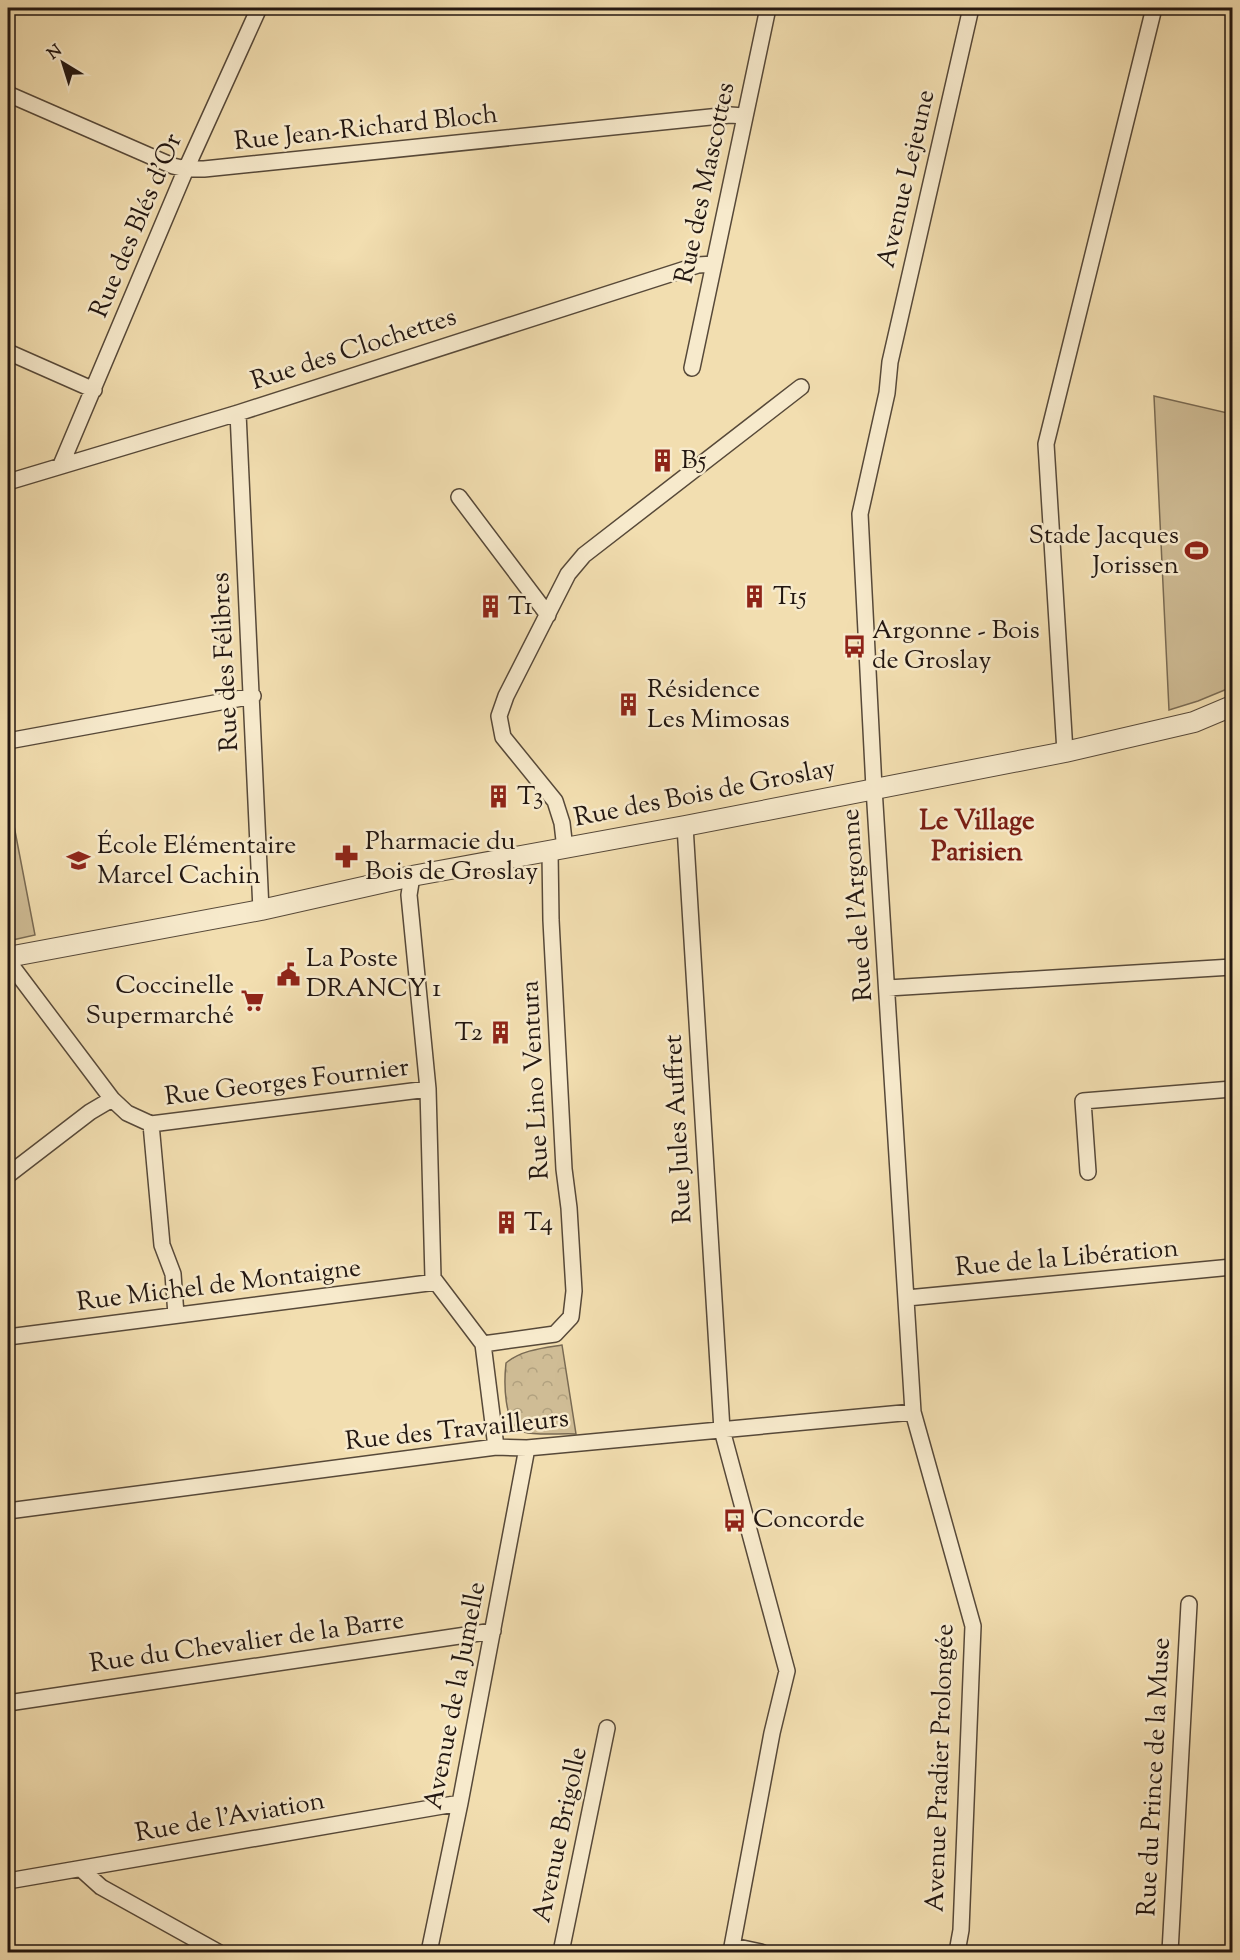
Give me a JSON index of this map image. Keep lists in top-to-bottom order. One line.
{"streets":{"street":["Rue Jean-Richard Bloch","Avenue Lejeune","Rue des Mascottes","Rue des Blés d'Or","Rue des Clochettes","Rue des Félibres","Rue des Bois de Groslay","Rue de l'Argonne","Rue Lino Ventura","Rue Georges Fournier","Rue Jules Auffret","Rue de la Libération","Rue Michel de Montaigne","Rue des Travailleurs","Rue du Chevalier de la Barre","Avenue de la Jumelle","Avenue Pradier Prolongée","Rue du Prince de la Muse","Rue de l'Aviation","Avenue Brigolle"]},"crossings":[["Rue Jean-Richard Bloch","Rue des Mascottes"],["Rue Jean-Richard Bloch","Rue des Blés d'Or"],["Avenue Lejeune","Rue de l'Argonne"],["Rue des Mascottes","Rue des Clochettes"],["Rue des Blés d'Or","Rue des Clochettes"],["Rue des Clochettes","Rue des Félibres"],["Rue des Félibres","Rue des Bois de Groslay"],["Rue des Bois de Groslay","Rue de l'Argonne"],["Rue des Bois de Groslay","Rue Lino Ventura"],["Rue des Bois de Groslay","Rue Jules Auffret"],["Rue de l'Argonne","Rue de la Libération"],["Rue de l'Argonne","Rue des Travailleurs"],["Rue de l'Argonne","Avenue Pradier Prolongée"],["Rue Jules Auffret","Rue des Travailleurs"],["Rue des Travailleurs","Avenue de la Jumelle"],["Rue des Travailleurs","Avenue Pradier Prolongée"],["Rue du Chevalier de la Barre","Avenue de la Jumelle"],["Avenue de la Jumelle","Rue de l'Aviation"]],"districts":["Le Village Parisien"],"places":{"building":["B5","T15","T1","Résidence Les Mimosas","T3","T2","T4"],"sports":["Stade Jacques Jorissen"],"bus stop":["Argonne - Bois de Groslay","Concorde"],"pharmacy":["Pharmacie du Bois de Groslay"],"school or university":["École Elémentaire Marcel Cachin"],"public building":["La Poste DRANCY 1"],"supermarket":["Coccinelle Supermarché"]},"north":"top left"}
